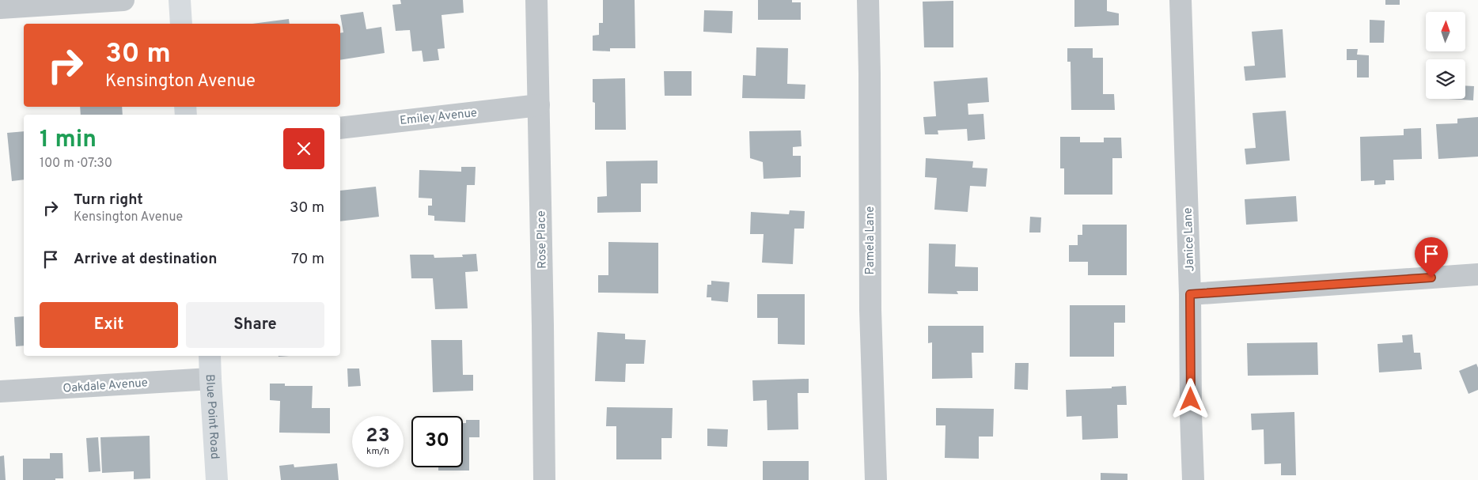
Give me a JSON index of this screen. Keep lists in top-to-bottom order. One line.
{"streets":{"street":["Emiley Avenue","Rose Place","Janice Lane","Pamela Lane","Oakdale Avenue","Blue Point Road"]},"crossings":[["Emiley Avenue","Rose Place"],["Oakdale Avenue","Blue Point Road"]],"north":"top","page":{"turn":["30 m","Kensington Avenue"],"heading":["1 min","100 m · 07:30"],"list":[{"name":"Turn right","note":"Kensington Avenue","value":"30 m"},{"name":"Arrive at destination","value":"70 m"}],"buttons":["Exit","Share"],"speed":"23 km/h","limit":"30"}}
